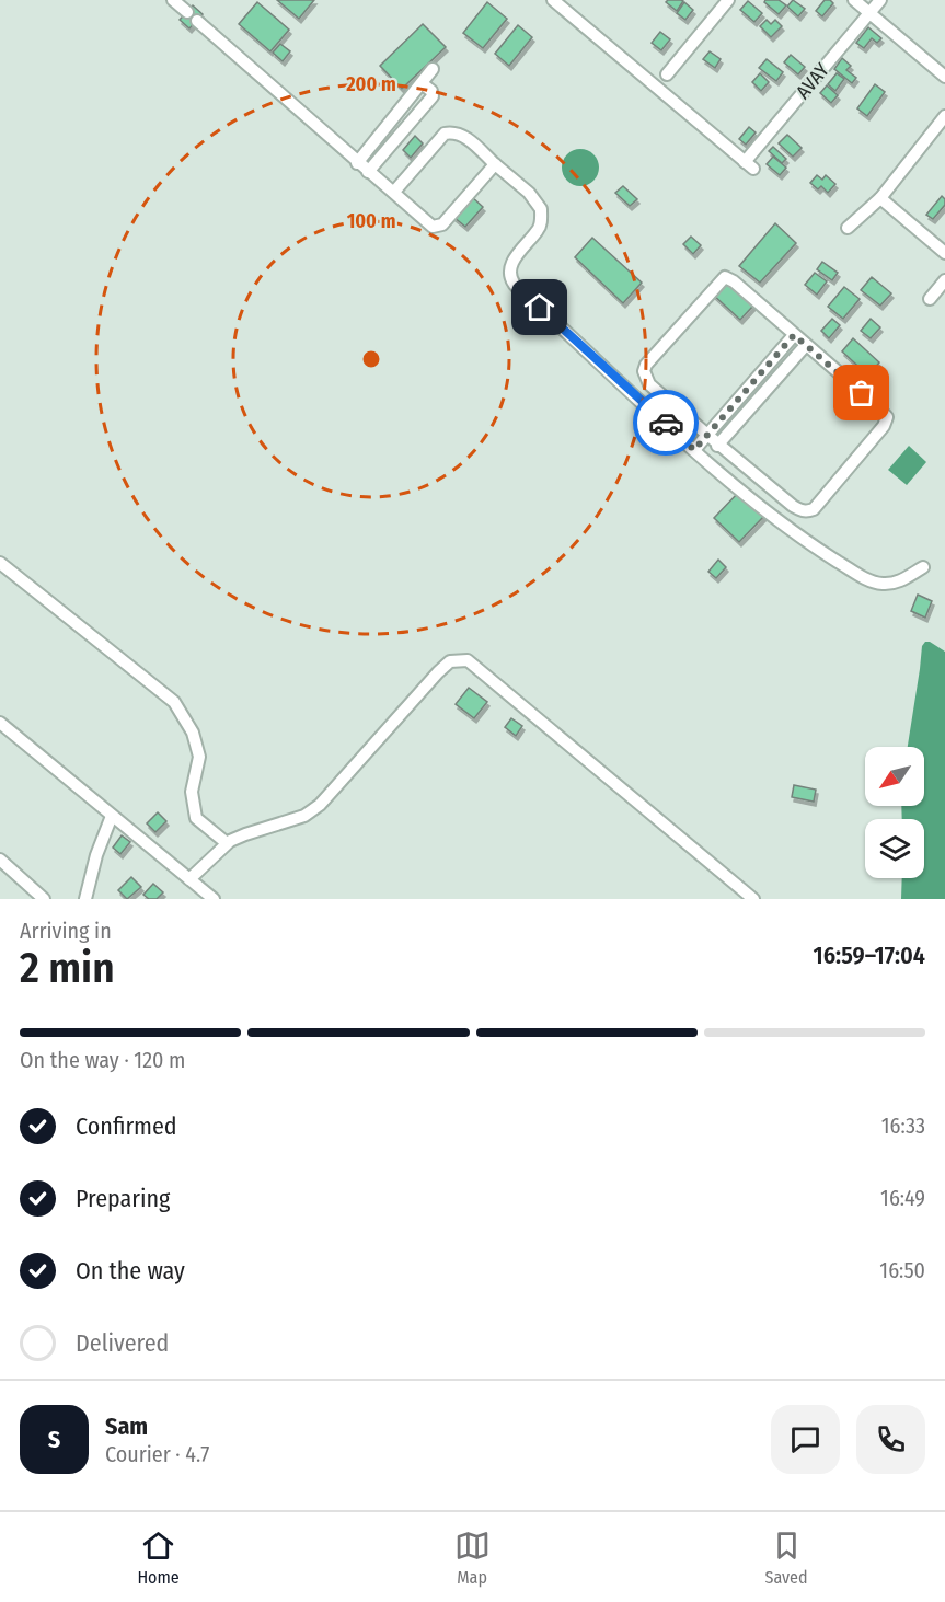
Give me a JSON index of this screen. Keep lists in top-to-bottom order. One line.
{"streets":{"street":["AVAY"]},"north":"bottom left","page":{"heading":["2 min","Arriving in","16:59–17:04"],"panel":["Sam","Courier · 4.7"],"bar":"On the way · 120 m","list":[["Confirmed","16:33"],["Preparing","16:49"],["On the way","16:50"],"Delivered"],"round":"S","tabs":["Home","Map","Saved"]},"rings":["200 m","100 m"]}
